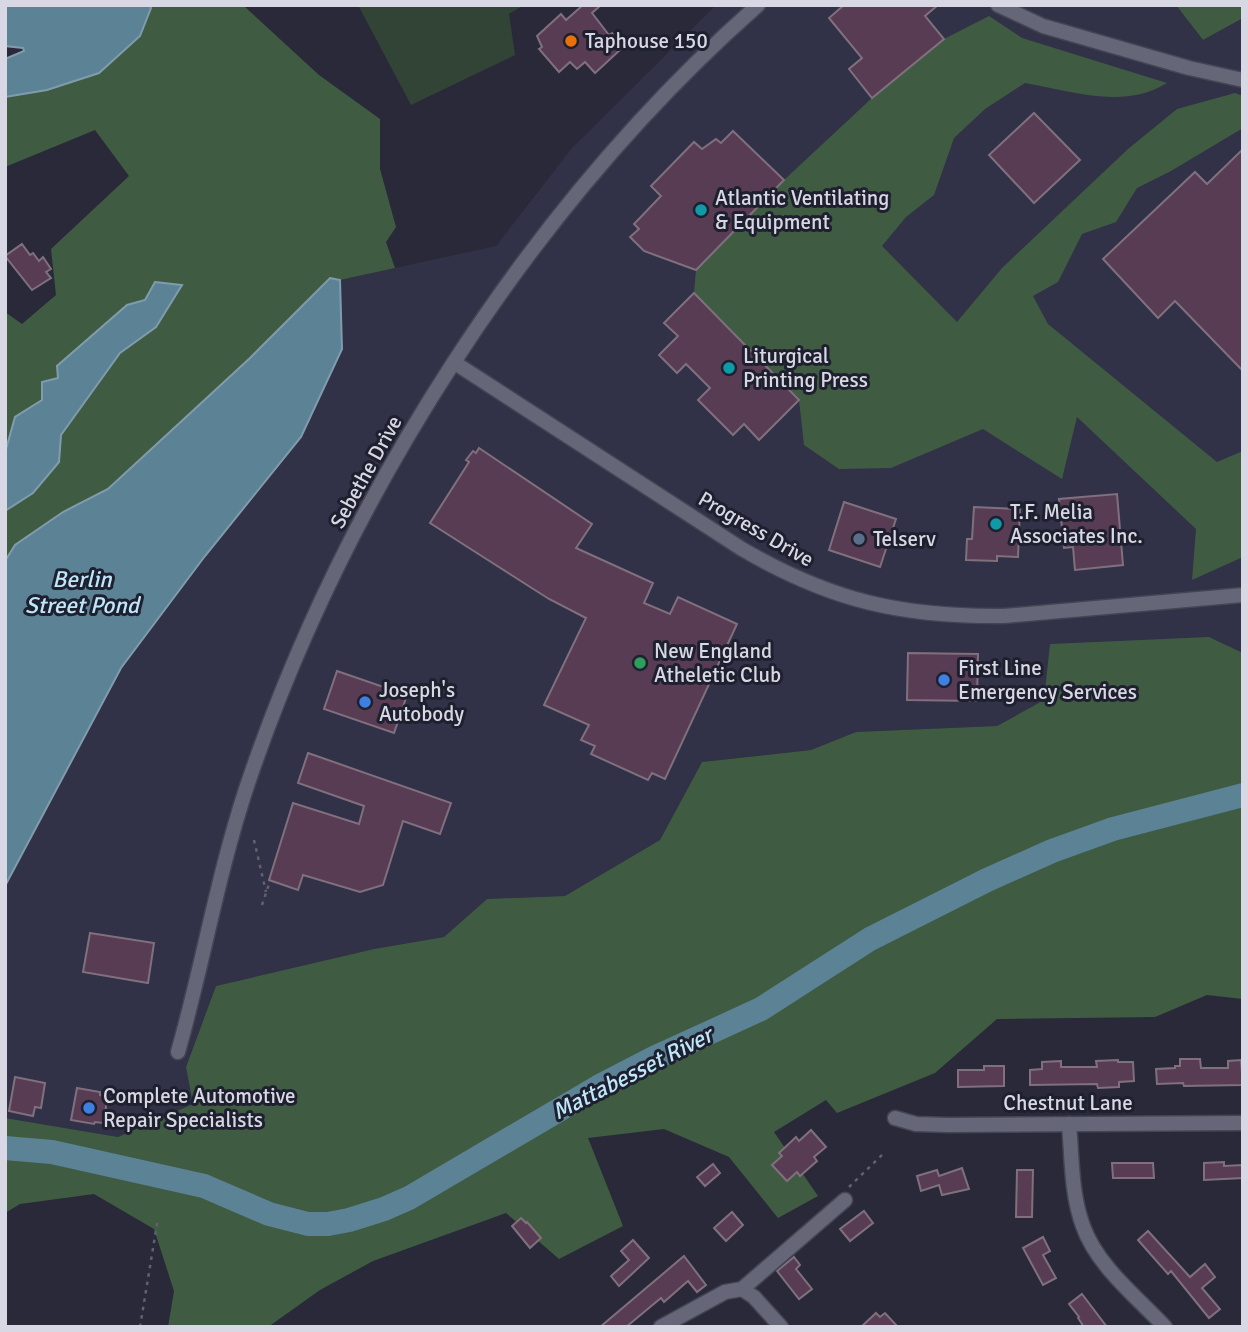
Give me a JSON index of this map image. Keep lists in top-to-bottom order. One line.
{"streets":{"street":["Sebethe Drive","Progress Drive","Chestnut Lane"]},"crossings":[["Sebethe Drive","Progress Drive"]],"water":["Berlin Street Pond","Mattabesset River"],"places":["Taphouse 150","Atlantic Ventilating & Equipment","Liturgical Printing Press","T.F. Melia Associates Inc.","Telserv","New England Atheletic Club","First Line Emergency Services","Joseph's Autobody","Complete Automotive Repair Specialists"]}
